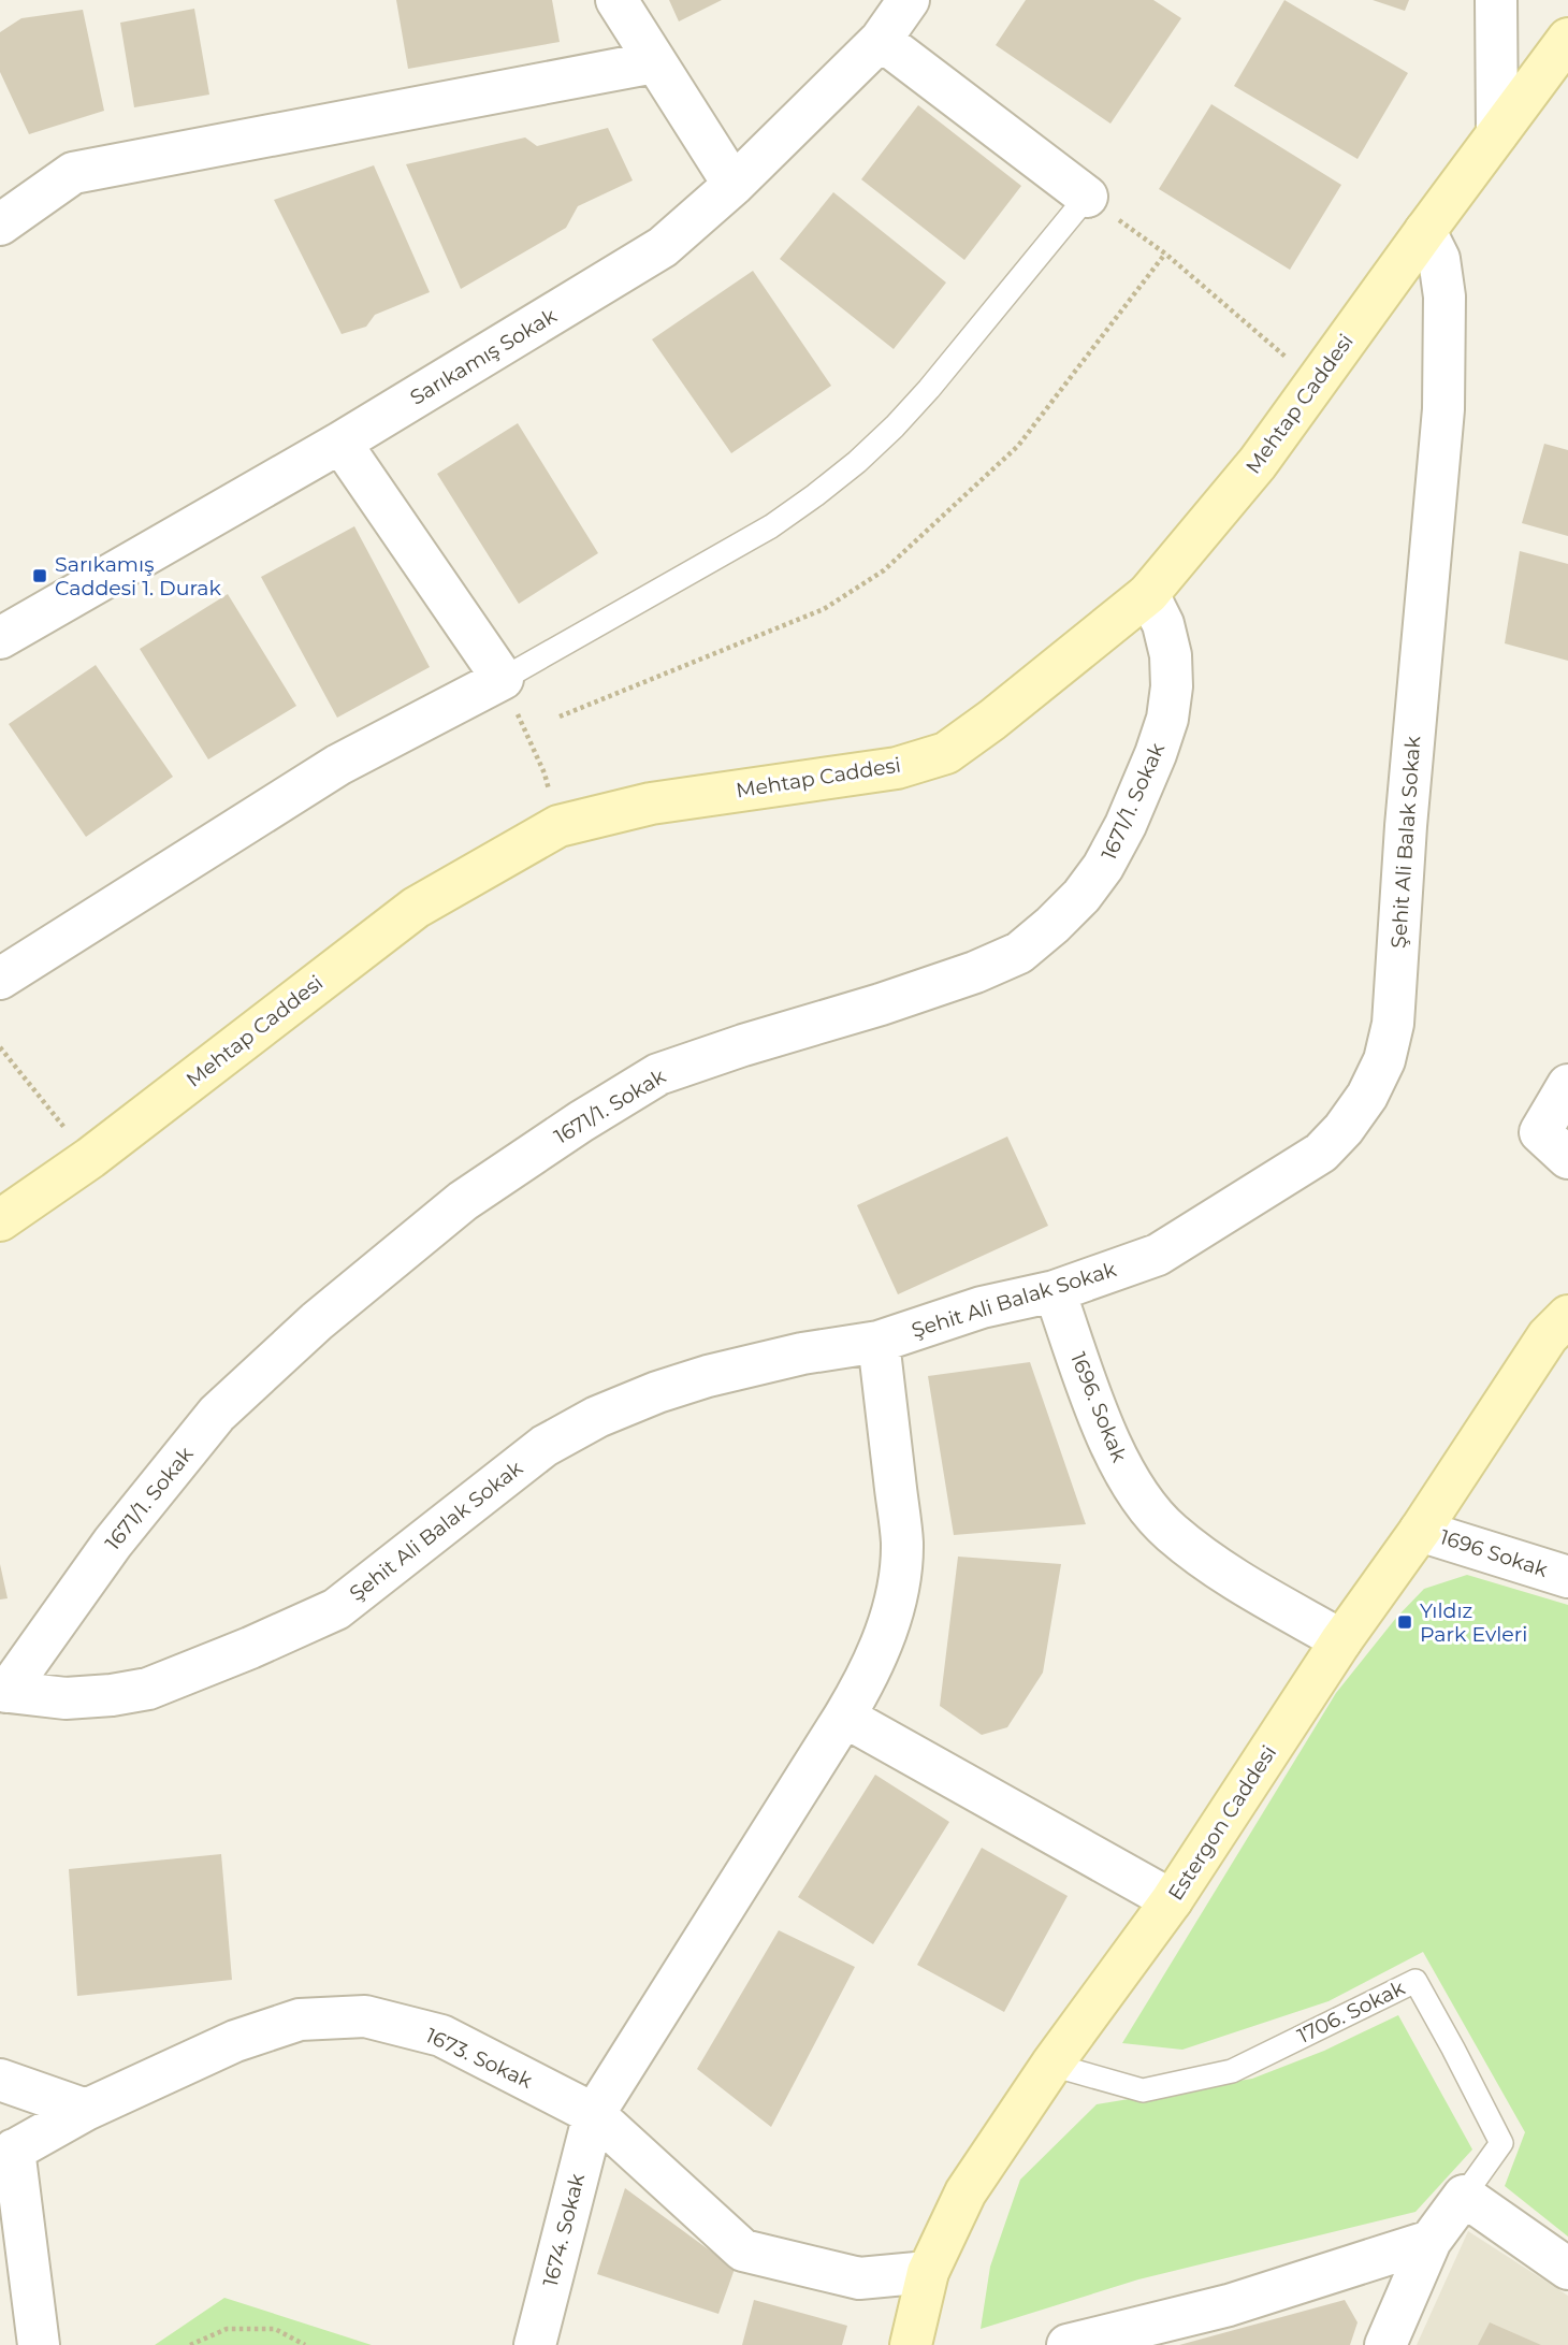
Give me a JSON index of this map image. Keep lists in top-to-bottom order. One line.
{"streets":{"main road":["Mehtap Caddesi","Estergon Caddesi"],"street":["Sarıkamış Sokak","1671/1. Sokak","Şehit Ali Balak Sokak","1696. Sokak","1696 Sokak","1673. Sokak","1674. Sokak"],"lane":["1706. Sokak"]},"crossings":[["Mehtap Caddesi","1671/1. Sokak"],["Mehtap Caddesi","Şehit Ali Balak Sokak"],["1671/1. Sokak","Şehit Ali Balak Sokak"],["Şehit Ali Balak Sokak","1696. Sokak"],["Şehit Ali Balak Sokak","1674. Sokak"],["1696. Sokak","Estergon Caddesi"],["1696 Sokak","Estergon Caddesi"],["Estergon Caddesi","1706. Sokak"],["Estergon Caddesi","1673. Sokak"],["1673. Sokak","1674. Sokak"]],"places":{"transit":["Sarıkamış Caddesi 1. Durak","Yıldız Park Evleri"]}}
